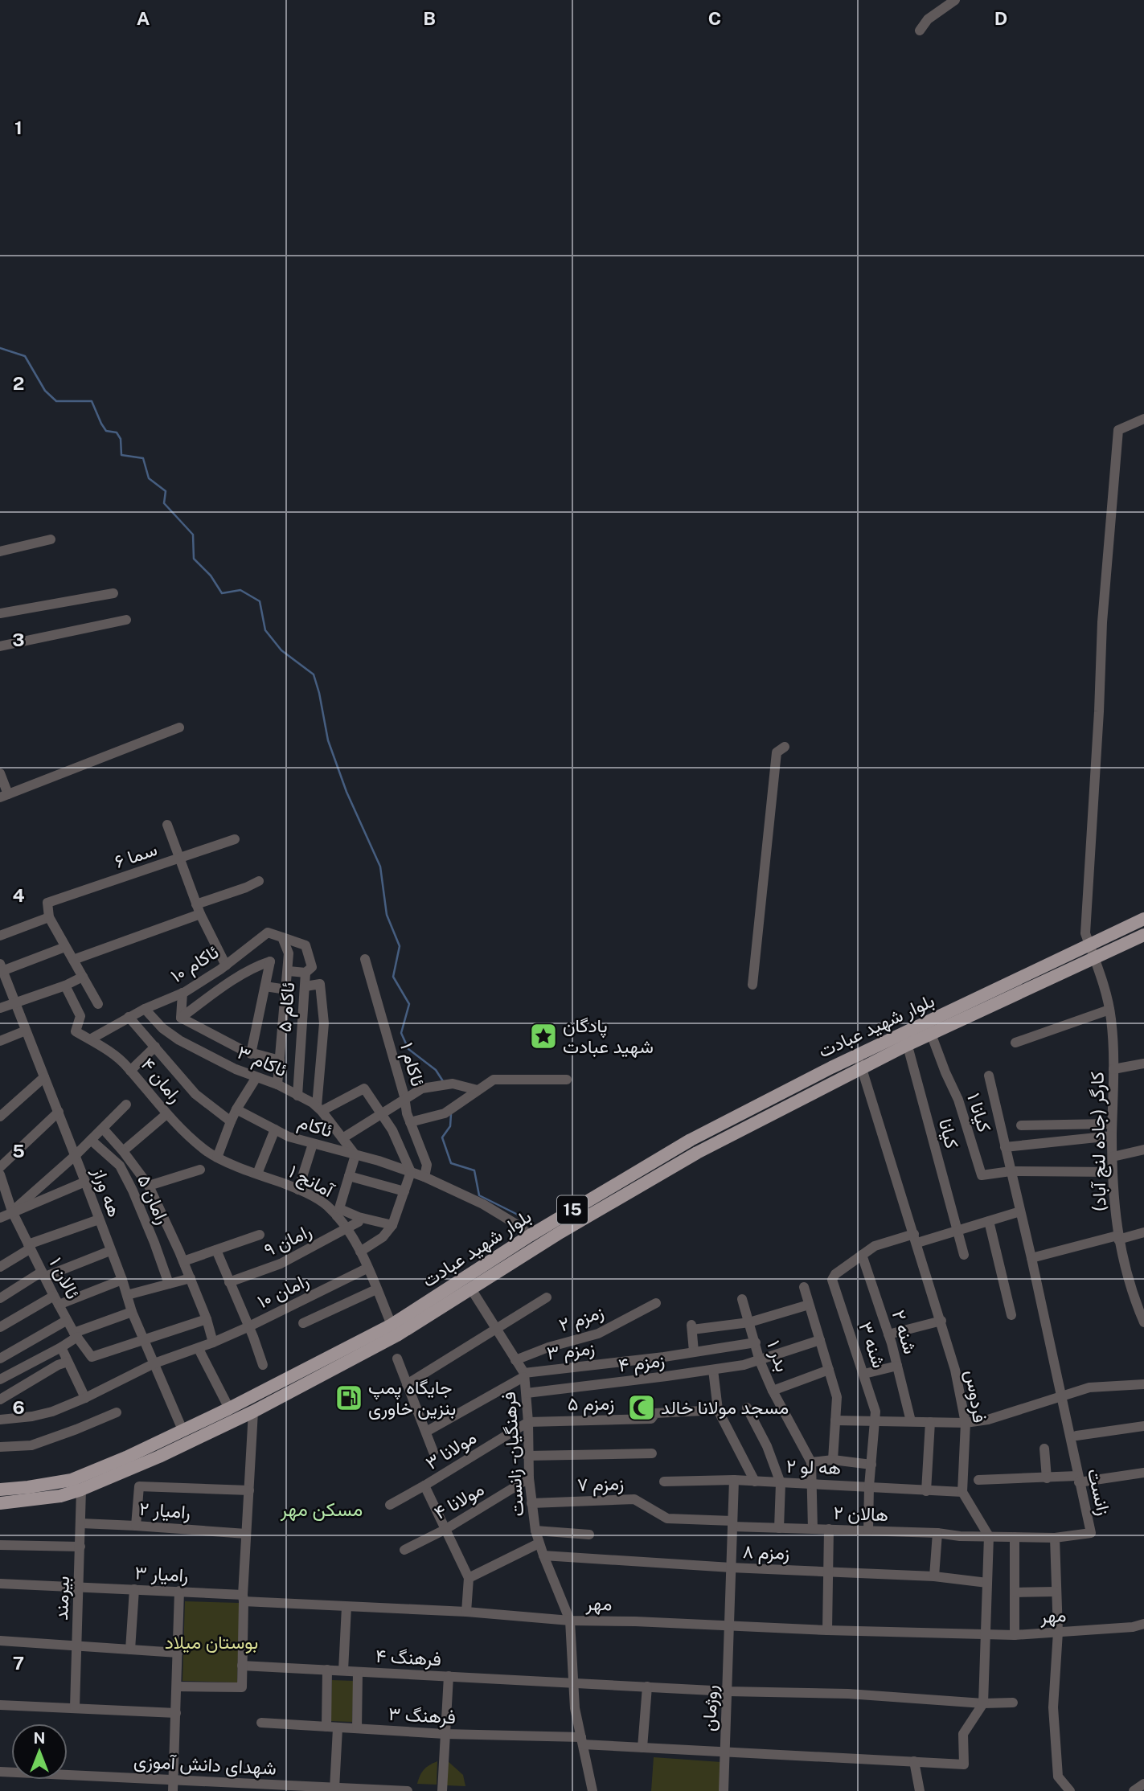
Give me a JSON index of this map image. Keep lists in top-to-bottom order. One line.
{"streets":{"main road":["بلوار شهید عبادت","15"],"street":["سما ۶","ئاکام ۱۰","ئاکام ۵","ئاکام ۳","ئاکام ۱","رامان ۴","کیانا ۱","ئاکام","کیانا","کارگر (جاده لنج آباد)","آمانج ۱","هه وراز","رامان ۵","رامان ۹","ئالان ۱","رامان ۱۰","زمزم ۲","شنه ۲","شنه ۳","زمزم ۳","بدر ۱","زمزم ۴","فردوس","زمزم ۵","مولانا ۳","فرهنگیان - زانست","هه لو ۲","زمزم ۷","زانست","مولانا ۴","رامیار ۲","هالان ۲","زمزم ۸","رامیار ۳","بیرمند","مهر","فرهنگ ۴","روژمان","فرهنگ ۳","شهدای دانش آموزی"]},"crossings":[["ئاکام ۱۰","ئاکام ۳"],["ئاکام ۱۰","رامان ۴"],["ئاکام ۵","ئاکام ۳"],["بلوار شهید عبادت","کیانا ۱"],["بلوار شهید عبادت","ئاکام"],["بلوار شهید عبادت","کیانا"],["بلوار شهید عبادت","کارگر (جاده لنج آباد)"],["بلوار شهید عبادت","آمانج ۱"],["بلوار شهید عبادت","هه وراز"],["بلوار شهید عبادت","فردوس"],["بلوار شهید عبادت","فرهنگیان - زانست"],["بلوار شهید عبادت","بیرمند"],["ئاکام ۳","ئاکام"],["ئاکام ۱","ئاکام"],["رامان ۴","آمانج ۱"],["کیانا ۱","زانست"],["آمانج ۱","رامان ۹"],["آمانج ۱","رامان ۱۰"],["هه وراز","ئالان ۱"],["هه وراز","رامان ۱۰"],["زمزم ۲","فرهنگیان - زانست"],["شنه ۲","شنه ۳"],["شنه ۳","هه لو ۲"],["شنه ۳","هالان ۲"],["زمزم ۳","بدر ۱"],["زمزم ۳","فرهنگیان - زانست"],["بدر ۱","زمزم ۴"],["بدر ۱","هه لو ۲"],["بدر ۱","هالان ۲"],["زمزم ۴","فرهنگیان - زانست"],["فردوس","هه لو ۲"],["زمزم ۵","مولانا ۳"],["زمزم ۵","فرهنگیان - زانست"],["مولانا ۳","فرهنگیان - زانست"],["فرهنگیان - زانست","زمزم ۷"],["فرهنگیان - زانست","مولانا ۴"],["فرهنگیان - زانست","زمزم ۸"],["فرهنگیان - زانست","مهر"],["فرهنگیان - زانست","فرهنگ ۴"],["فرهنگیان - زانست","فرهنگ ۳"],["زمزم ۷","هالان ۲"],["زانست","هالان ۲"],["رامیار ۲","بیرمند"],["زمزم ۸","روژمان"],["رامیار ۳","بیرمند"],["رامیار ۳","مهر"],["مهر","روژمان"],["فرهنگ ۴","روژمان"],["فرهنگ ۴","فرهنگ ۳"],["روژمان","فرهنگ ۳"]],"districts":["مسکن مهر"],"parks":["بوستان میلاد"],"places":{"place":["پادگان شهید عبادت"],"fuel station":["جایگاه پمپ بنزین خاوری"],"mosque":["مسجد مولانا خالد"]},"north":"top","grid":{"columns":["A","B","C","D"],"rows":["1","2","3","4","5","6","7"]}}
